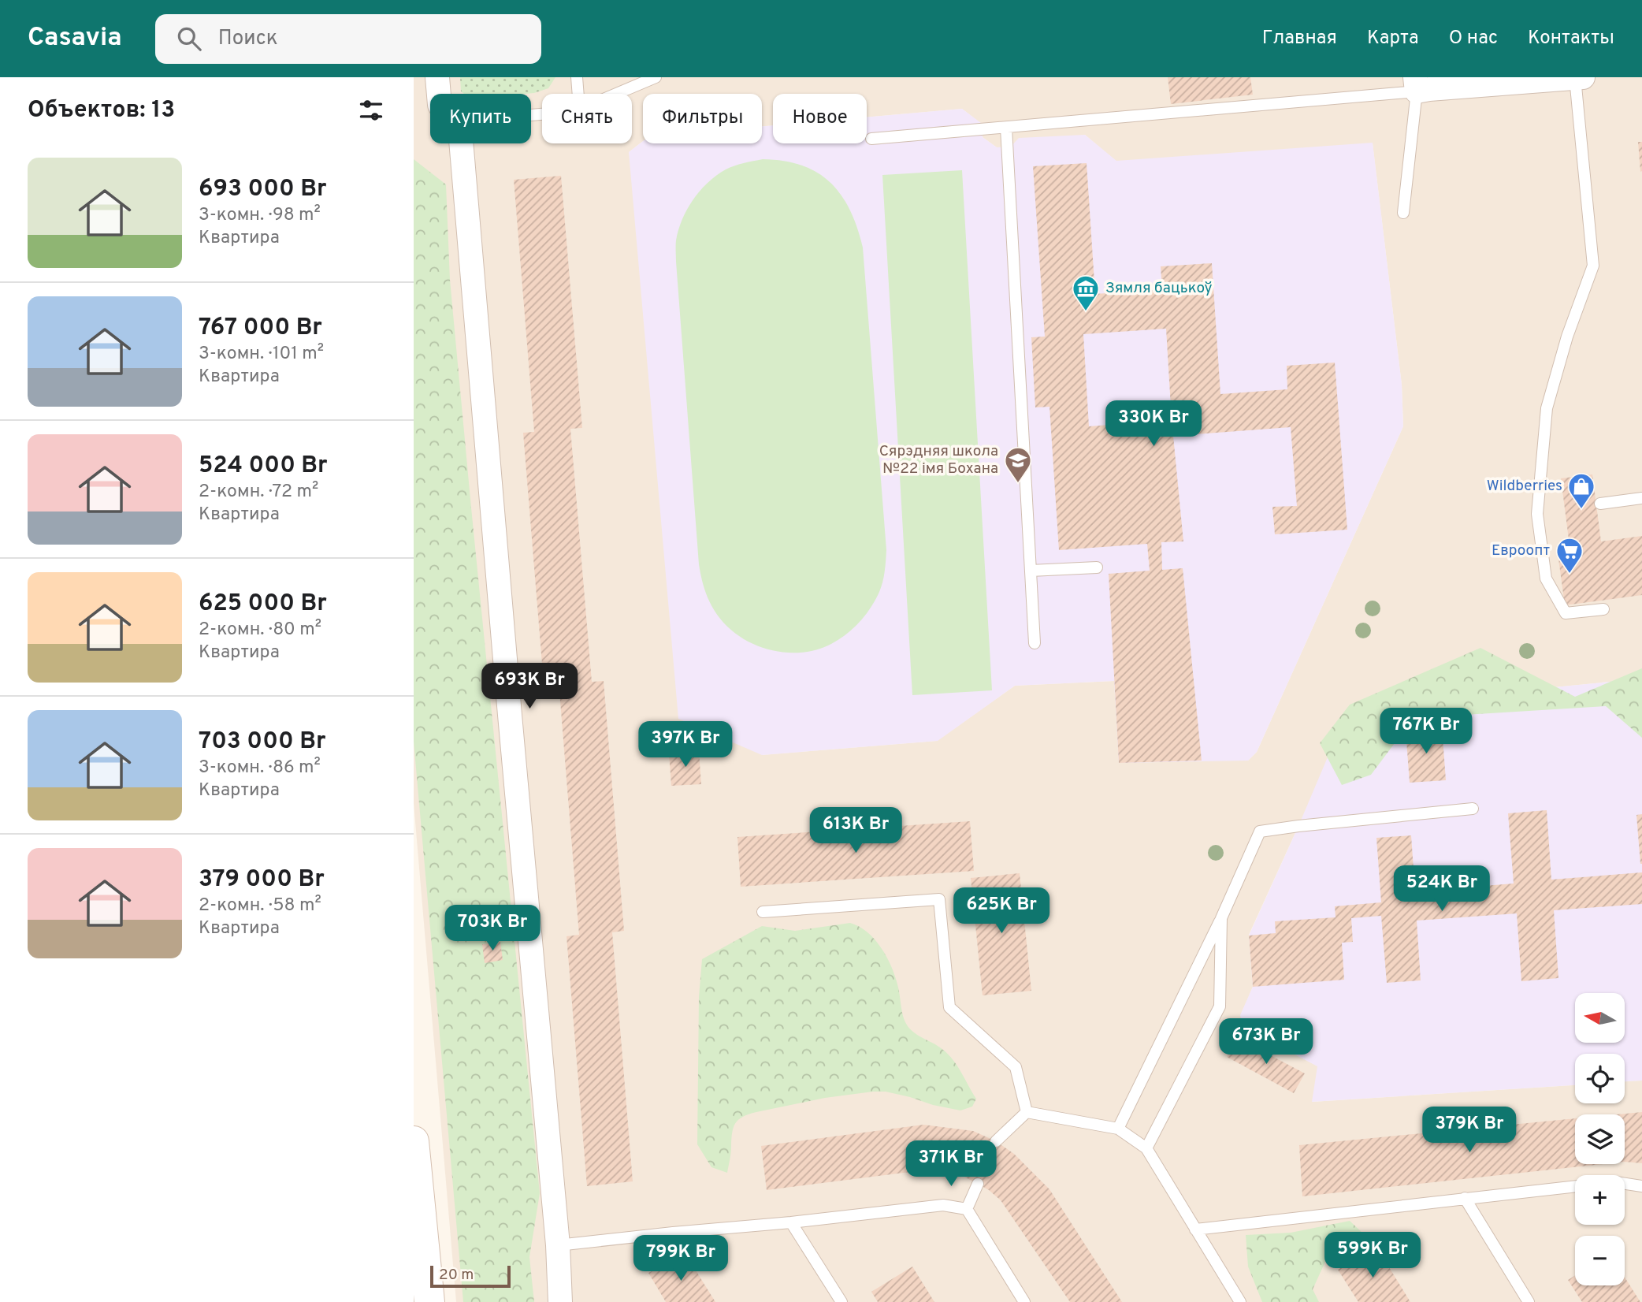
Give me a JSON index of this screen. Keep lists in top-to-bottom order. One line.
{"places":{"museum":["Зямля бацькоў"],"school or university":["Сярэдняя школа №22 імя Бохана"],"shop":["Wildberries"],"supermarket":["Евроопт"]},"scale_bar":"20 m","north":"left","page":{"header":"Casavia","search":"Поиск","nav":["Главная","Карта","О нас","Контакты"],"heading":"Объектов: 13","chip":["Купить","Снять","Фильтры","Новое"],"list":[{"name":"693 000 Br","note":"3-комн. · 98 m² · Квартира"},{"name":"767 000 Br","note":"3-комн. · 101 m² · Квартира"},{"name":"524 000 Br","note":"2-комн. · 72 m² · Квартира"},{"name":"625 000 Br","note":"2-комн. · 80 m² · Квартира"},{"name":"703 000 Br","note":"3-комн. · 86 m² · Квартира"},{"name":"379 000 Br","note":"2-комн. · 58 m² · Квартира"}],"price":["330K Br","693K Br","767K Br","397K Br","613K Br","524K Br","625K Br","703K Br","673K Br","379K Br","371K Br","599K Br","799K Br"],"map_buttons":["+","−"],"scale":"20 m"}}
